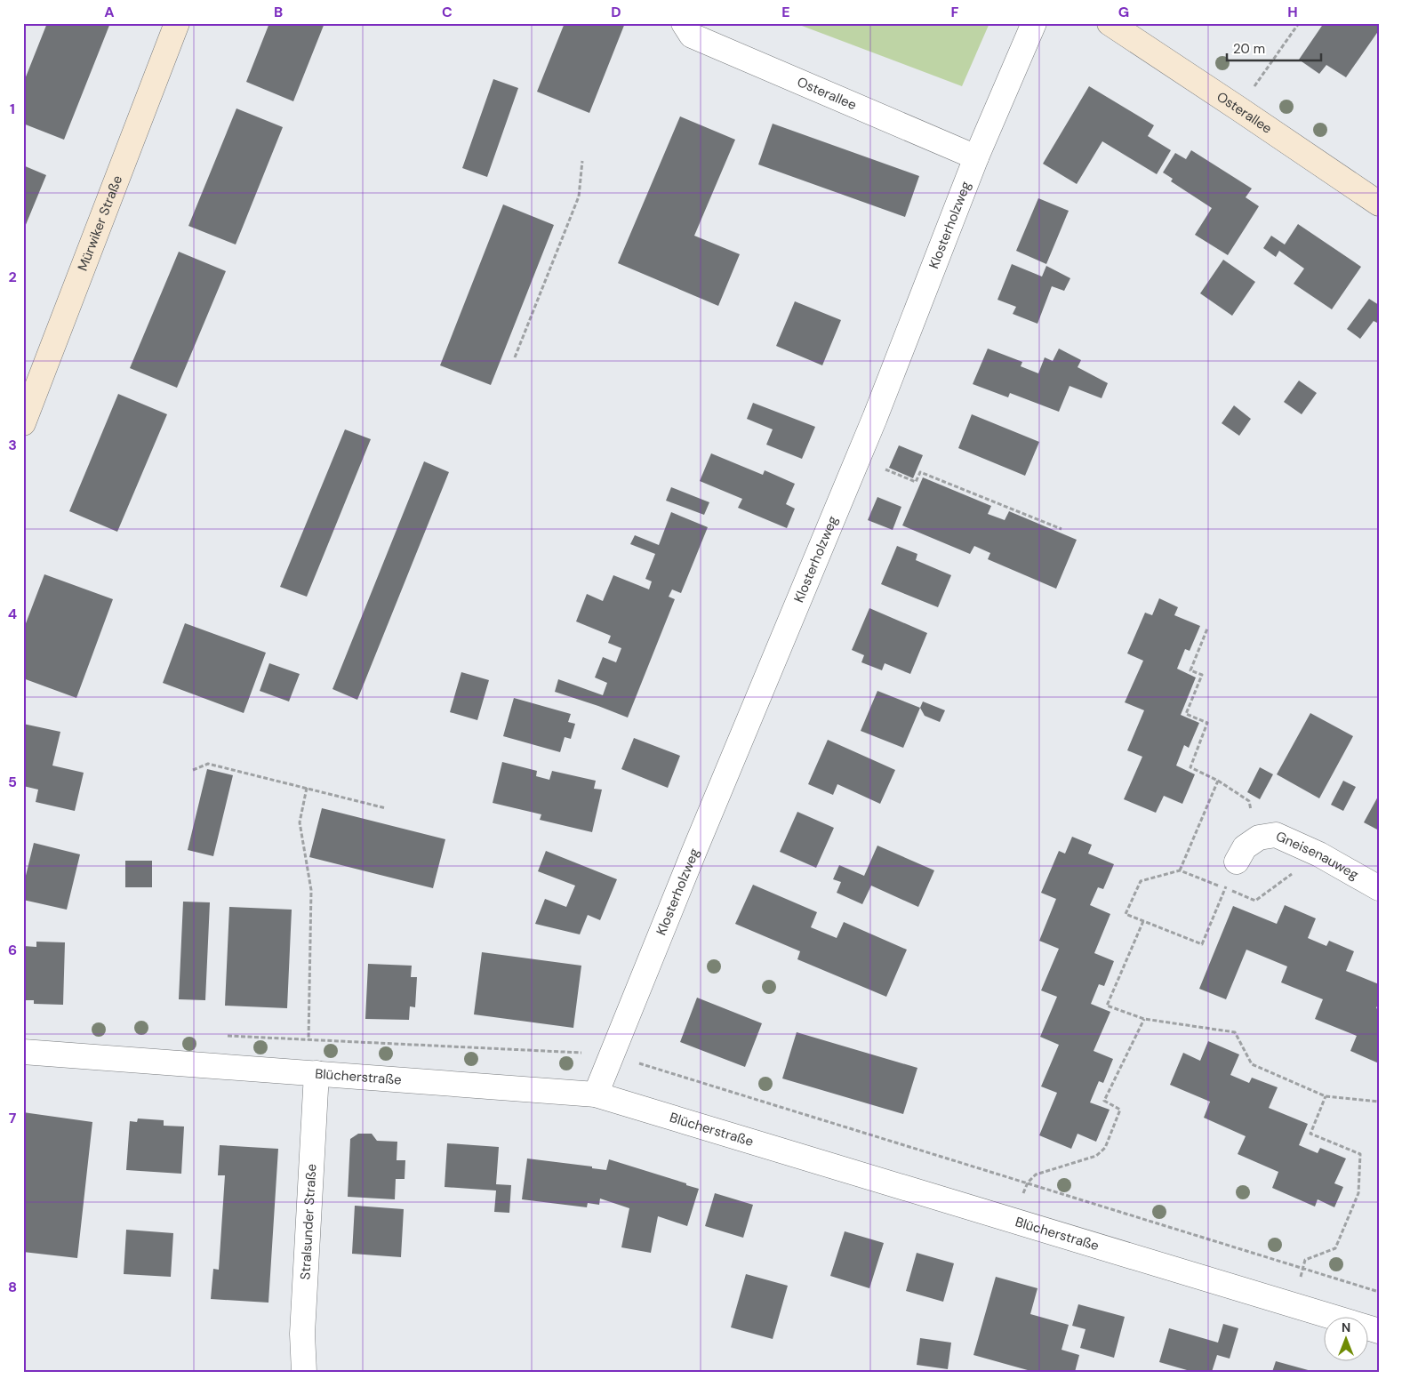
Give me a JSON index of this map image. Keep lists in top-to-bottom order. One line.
{"streets":{"main road":["Osterallee","Mürwiker Straße"],"street":["Klosterholzweg","Gneisenauweg","Blücherstraße","Stralsunder Straße"]},"crossings":[["Osterallee","Klosterholzweg"],["Klosterholzweg","Blücherstraße"],["Blücherstraße","Stralsunder Straße"]],"scale_bar":"20 m","north":"top","grid":{"columns":["A","B","C","D","E","F","G","H"],"rows":["1","2","3","4","5","6","7","8"]}}
